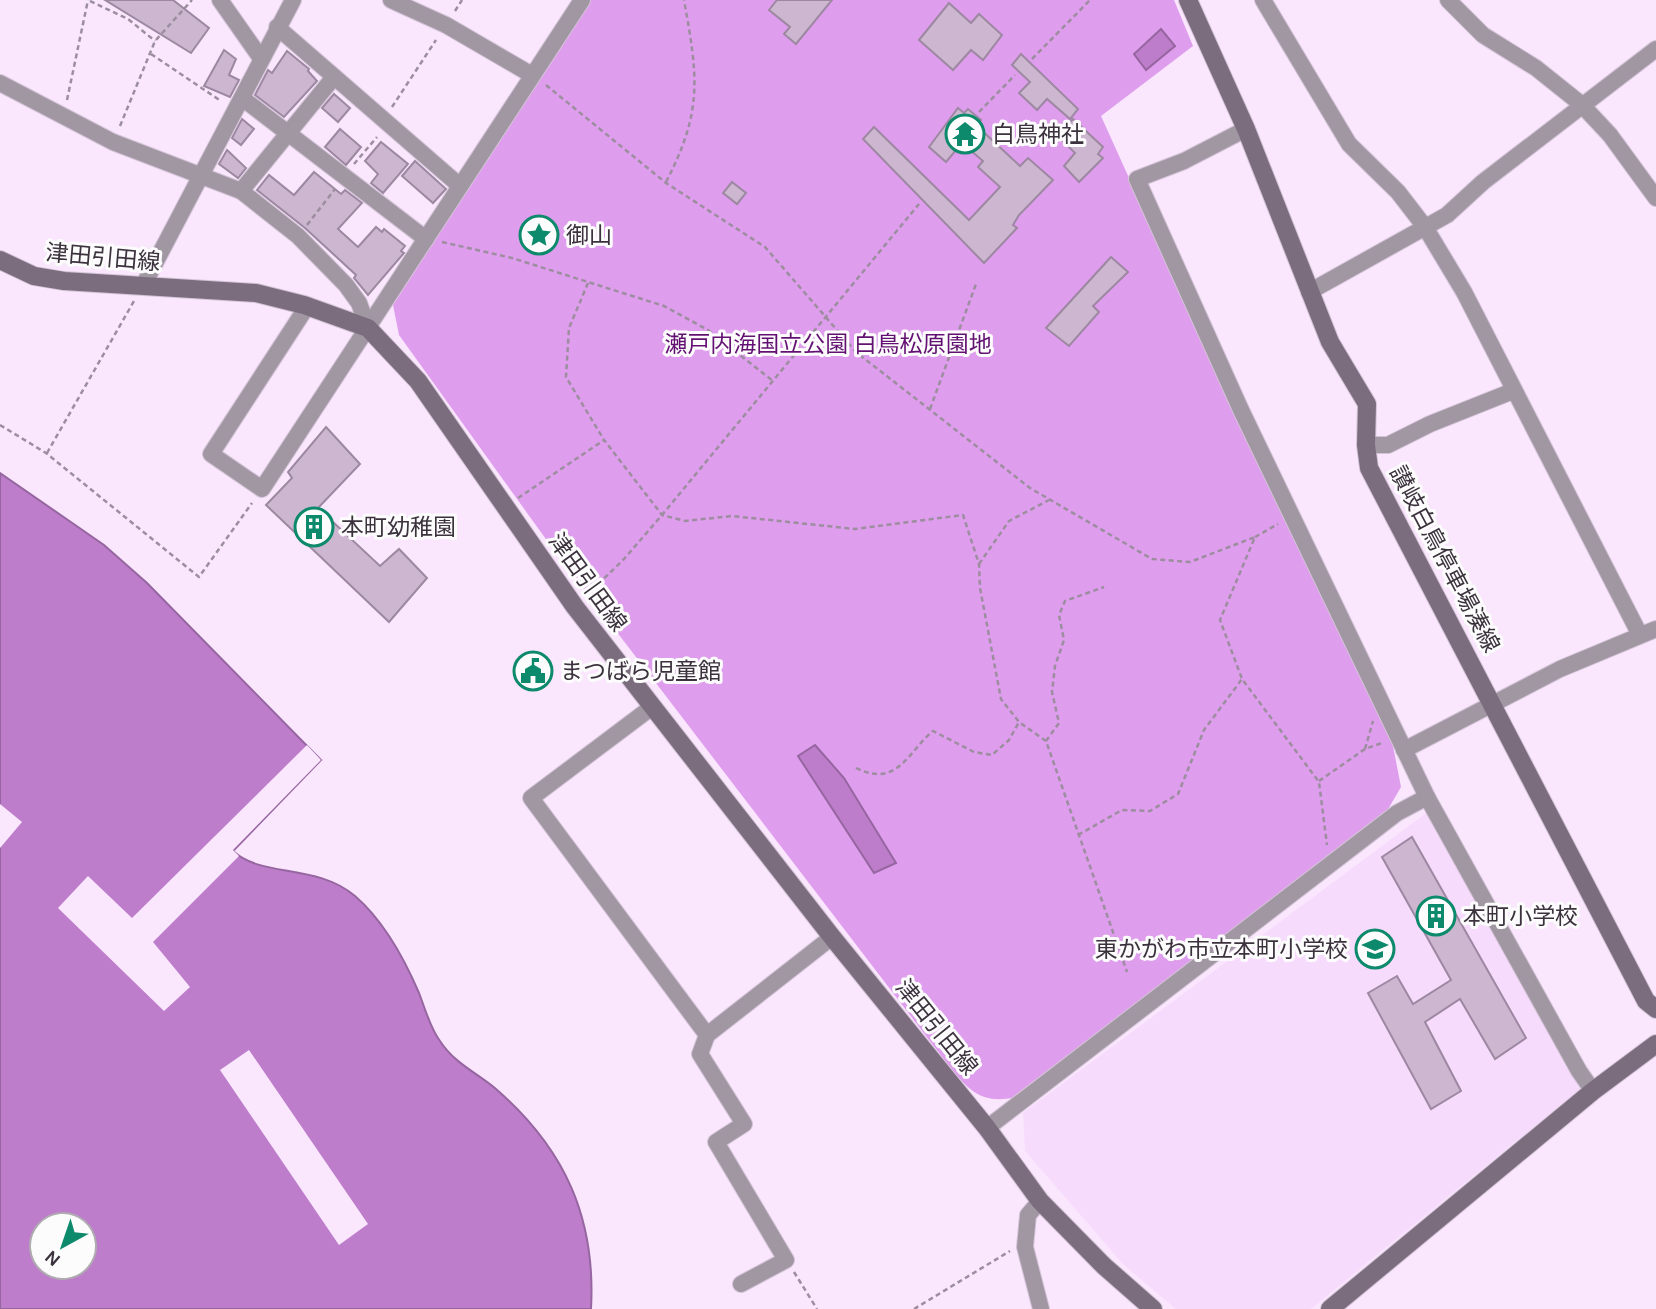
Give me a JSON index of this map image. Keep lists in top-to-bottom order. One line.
{"streets":{"main road":["津田引田線","讃岐白鳥停車場湊線"]},"parks":["瀬戸内海国立公園 白鳥松原園地"],"places":{"temple":["白鳥神社"],"place":["御山"],"building":["本町幼稚園","本町小学校"],"public building":["まつばら児童館"],"school or university":["東かがわ市立本町小学校"]},"north":"bottom left"}
